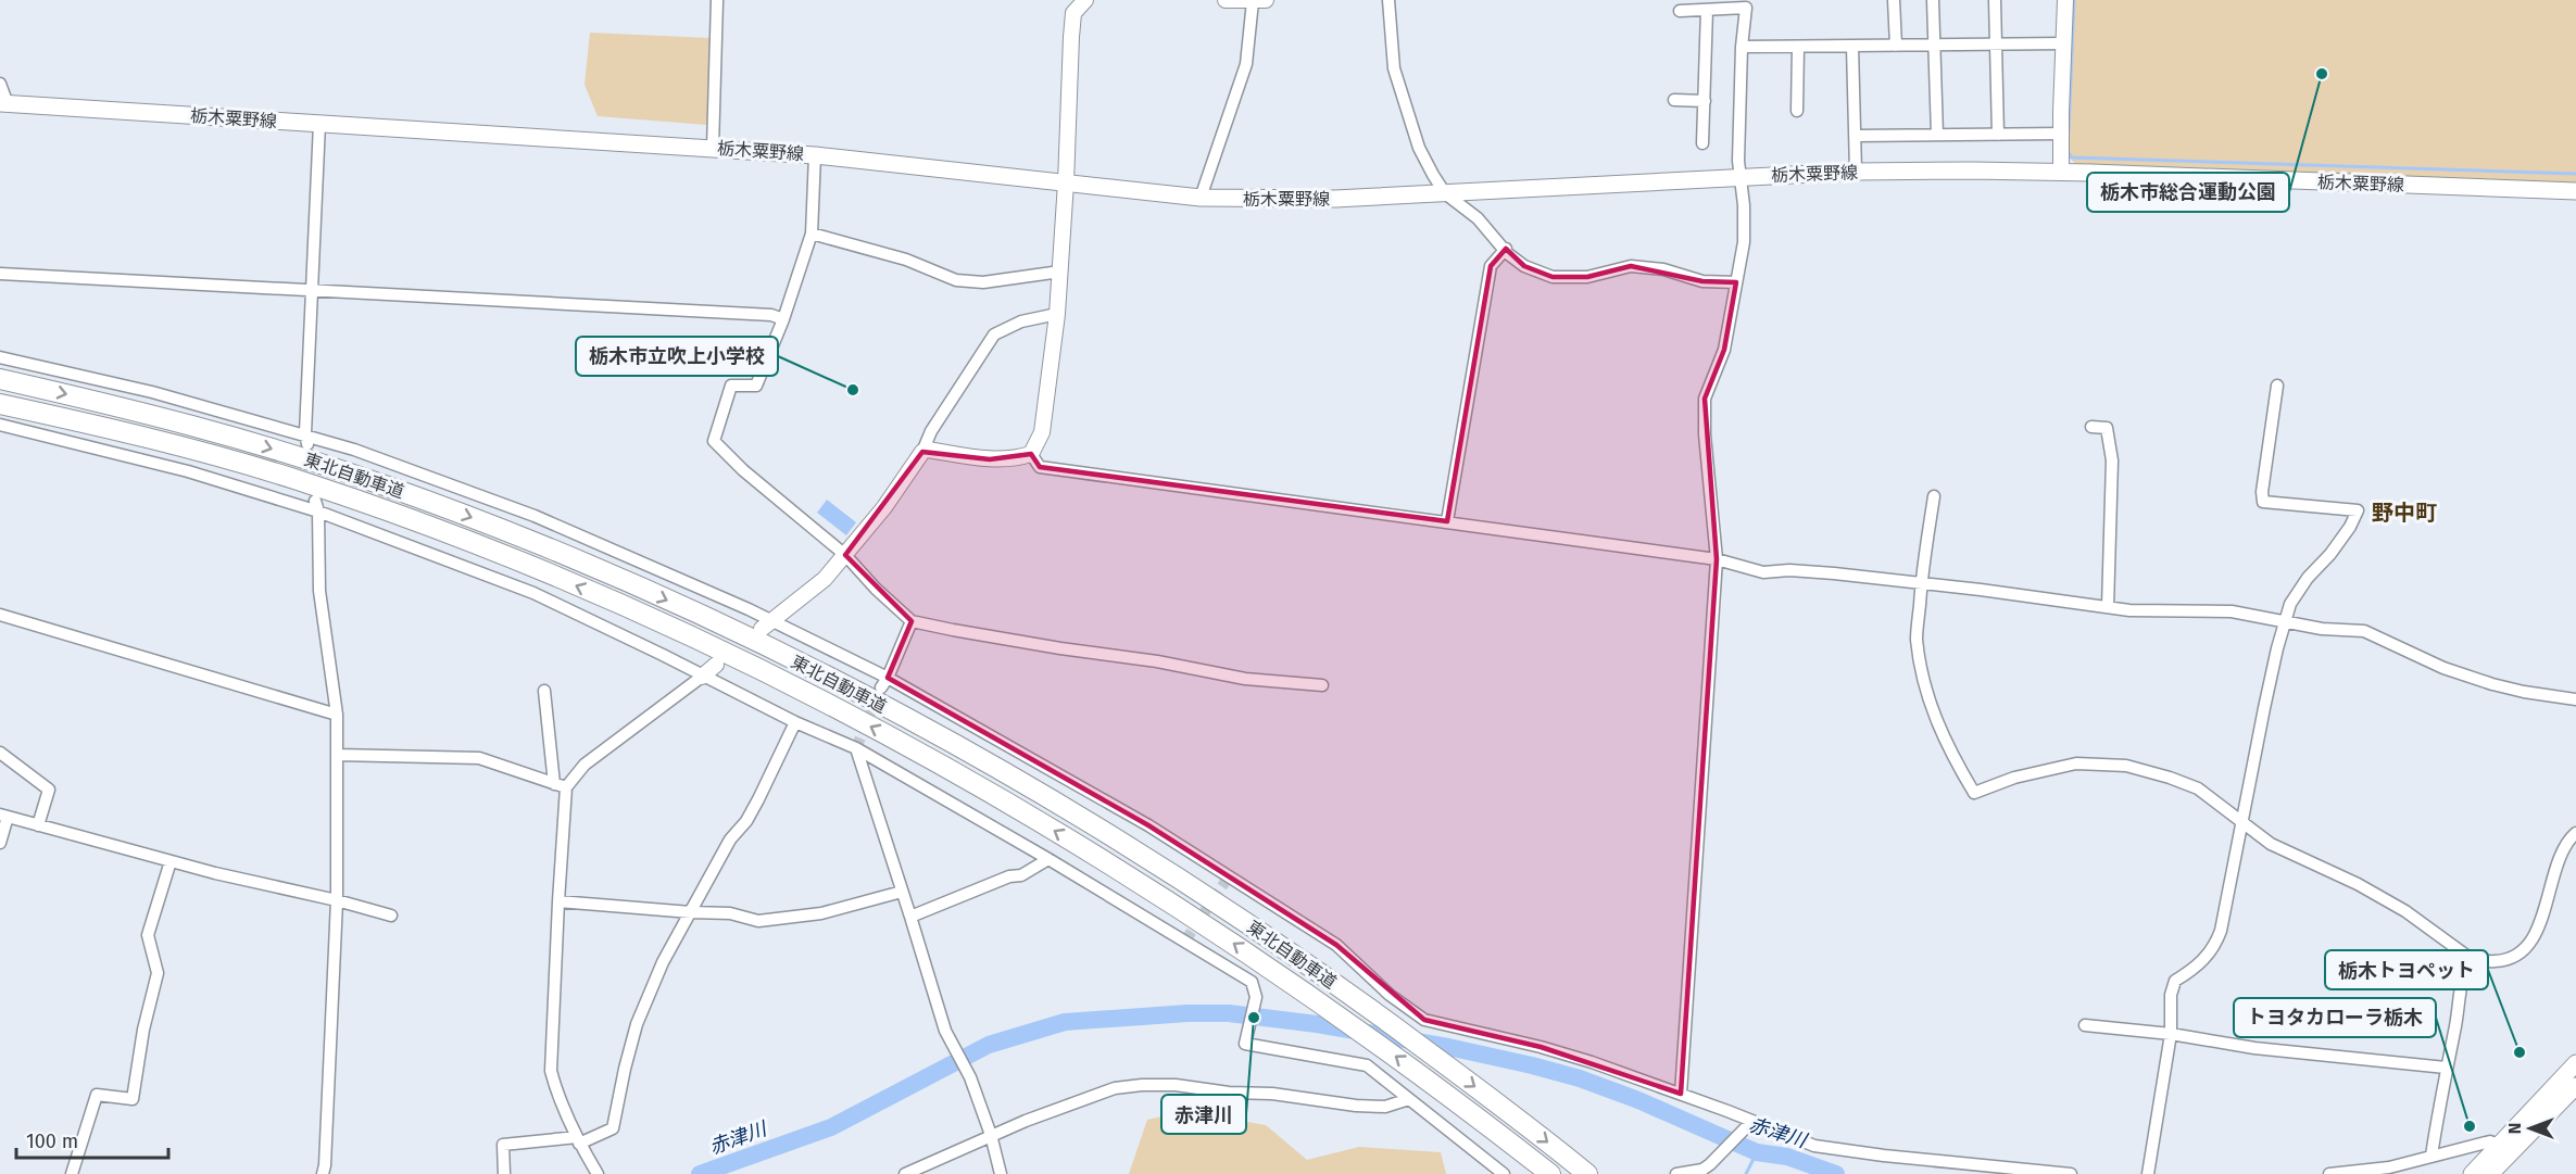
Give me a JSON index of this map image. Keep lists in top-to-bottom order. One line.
{"streets":{"highway":["東北自動車道"],"main road":["栃木粟野線"]},"districts":["野中町"],"water":["赤津川"],"places":["栃木市総合運動公園","栃木市立吹上小学校","赤津川","栃木トヨペット","トヨタカローラ栃木"],"scale_bar":"100 m","north":"left"}
